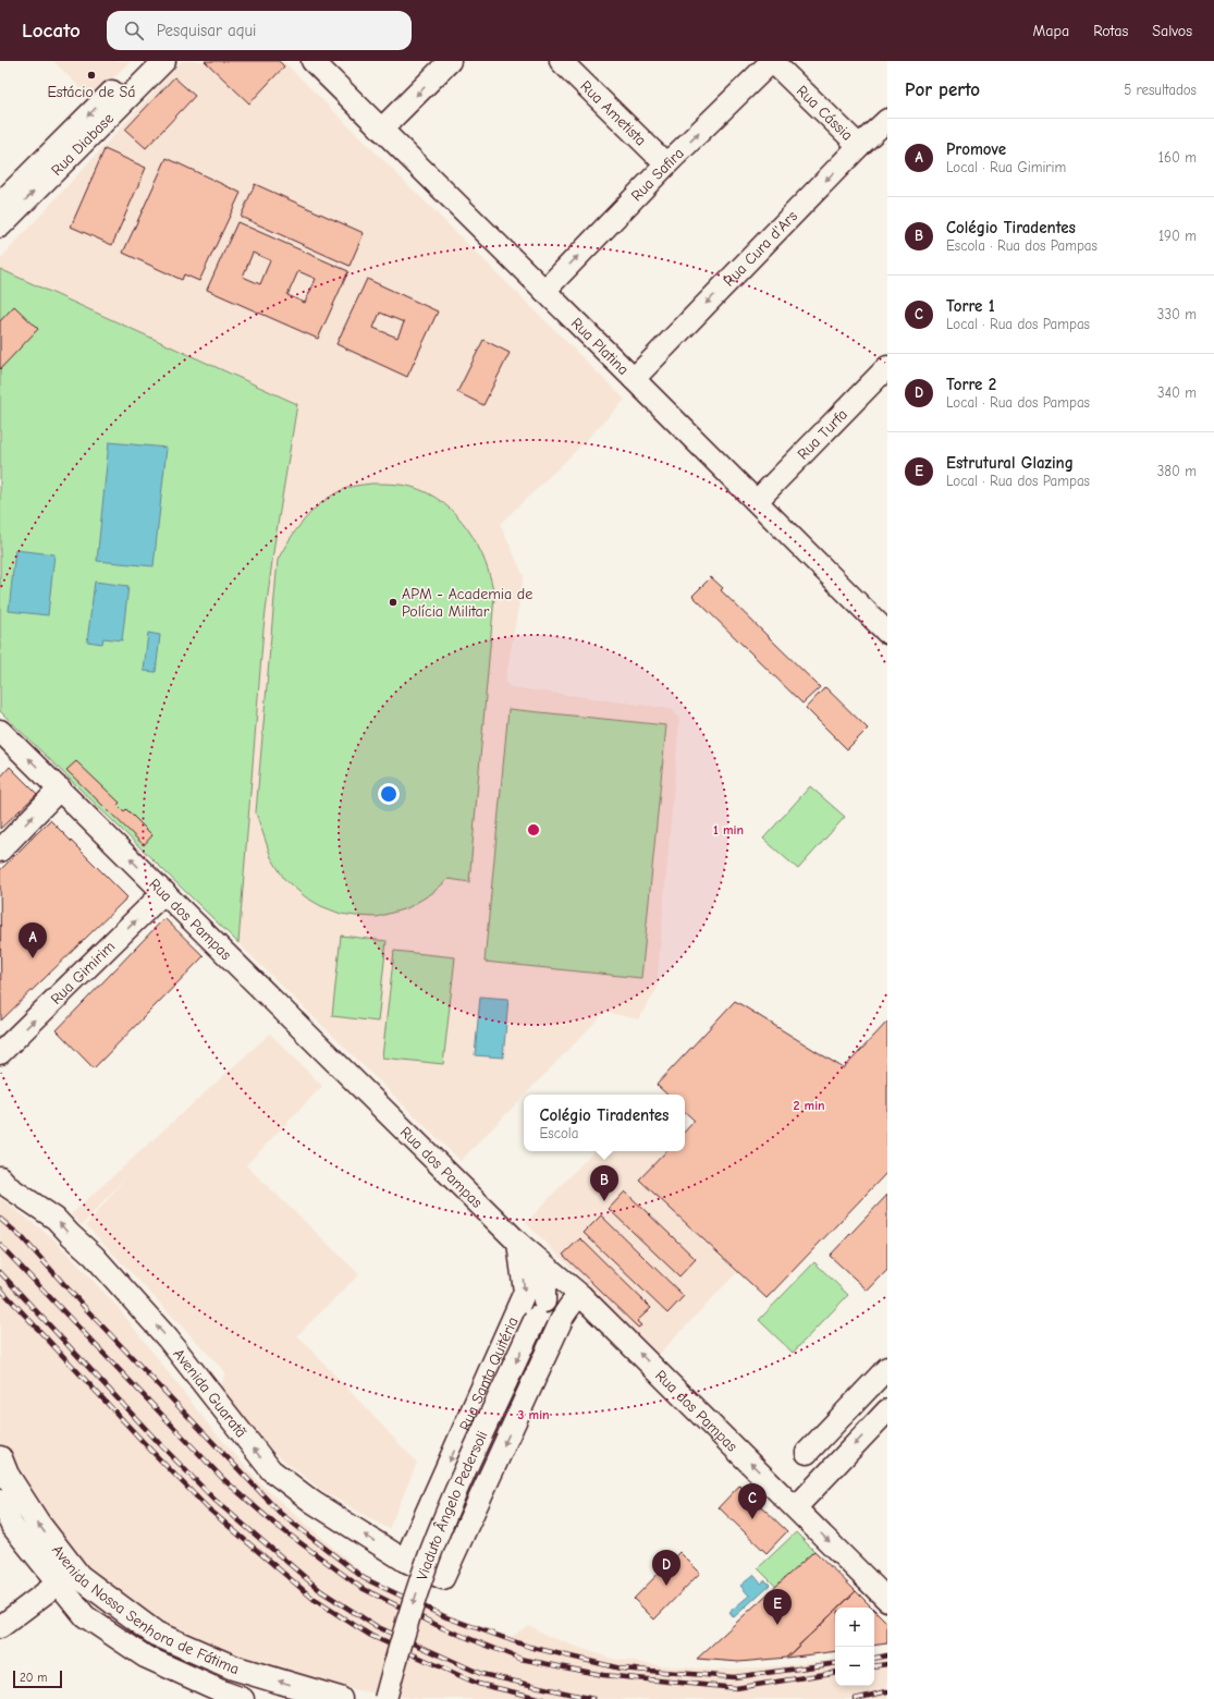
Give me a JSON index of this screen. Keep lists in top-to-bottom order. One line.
{"streets":{"main road":["Avenida Nossa Senhora de Fátima"],"street":["Rua Ametista","Rua Cássia","Rua Diabase","Rua Safira","Rua Cura d'Ars","Rua Platina","Rua Turfa","Rua dos Pampas","Rua Gimirim","Rua Santa Quitéria","Avenida Guaratã","Viaduto Ângelo Pedersoli"]},"crossings":[["Rua Ametista","Rua Safira"],["Rua Cássia","Rua Safira"],["Rua Cássia","Rua Cura d'Ars"],["Rua Safira","Rua Platina"],["Rua Cura d'Ars","Rua Platina"],["Rua Platina","Rua Turfa"],["Rua dos Pampas","Rua Gimirim"],["Rua dos Pampas","Rua Santa Quitéria"],["Rua dos Pampas","Avenida Guaratã"],["Rua Santa Quitéria","Avenida Guaratã"]],"one_way":["Rua Safira","Rua Cura d'Ars","Rua Santa Quitéria","Viaduto Ângelo Pedersoli","Avenida Nossa Senhora de Fátima"],"places":["Estácio de Sá","APM - Academia de Polícia Militar"],"scale_bar":"20 m","page":{"header":"Locato","search":"Pesquisar aqui","nav":["Mapa","Rotas","Salvos"],"heading":["Por perto","5 resultados"],"list":[{"mark":"A","name":"Promove","note":"Local · Rua Gimirim","value":"160 m"},{"mark":"B","name":"Colégio Tiradentes","note":"Escola · Rua dos Pampas","value":"190 m"},{"mark":"C","name":"Torre 1","note":"Local · Rua dos Pampas","value":"330 m"},{"mark":"D","name":"Torre 2","note":"Local · Rua dos Pampas","value":"340 m"},{"mark":"E","name":"Estrutural Glazing","note":"Local · Rua dos Pampas","value":"380 m"}],"pins":["A","B","C","D","E"],"popup":["Colégio Tiradentes","Escola"],"map_buttons":["+","−"],"scale":"20 m"},"rings":["1 min","2 min","3 min"]}
